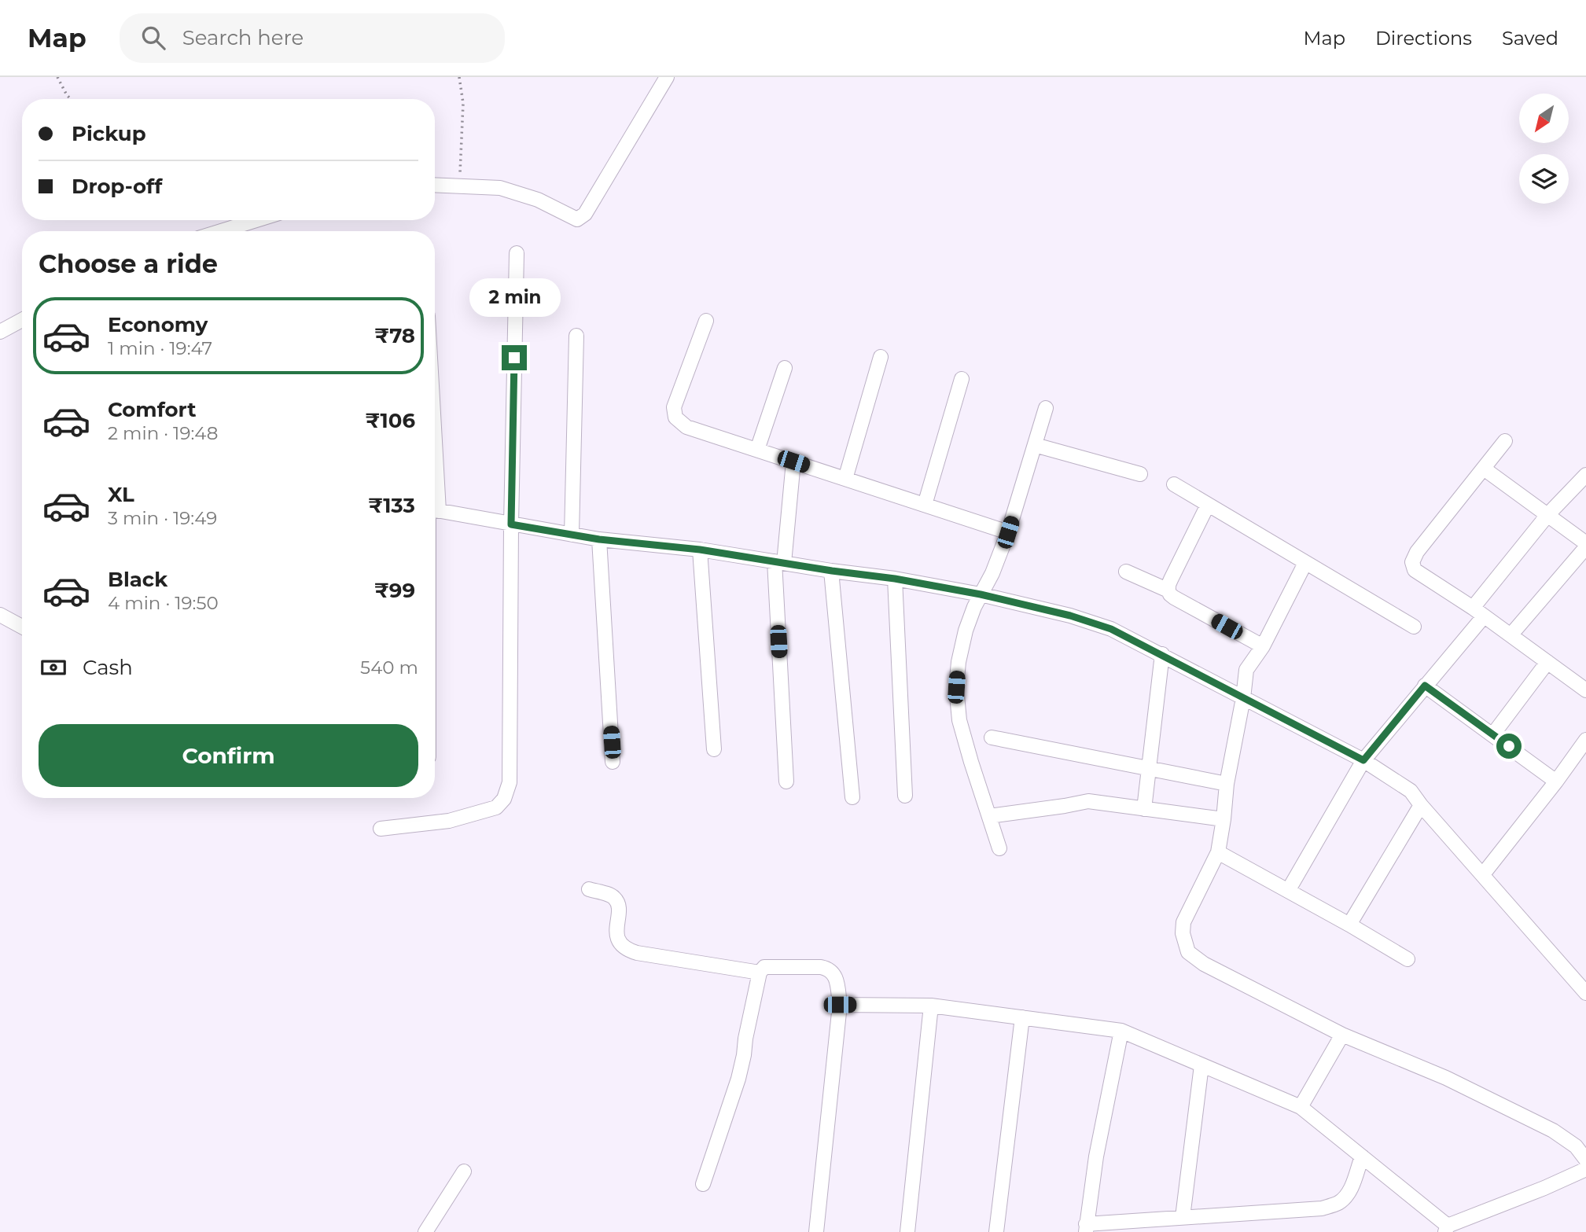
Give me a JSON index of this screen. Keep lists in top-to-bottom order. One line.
{"north":"bottom left","page":{"header":"Map","search":"Search here","nav":["Map","Directions","Saved"],"banner":["Pickup","Drop-off"],"heading":"Choose a ride","bubble":"2 min","list":[{"name":"Economy","note":"1 min · 19:47","value":"₹78"},{"name":"Comfort","note":"2 min · 19:48","value":"₹106"},{"name":"XL","note":"3 min · 19:49","value":"₹133"},{"name":"Black","note":"4 min · 19:50","value":"₹99"}],"pay":["Cash","540 m"],"buttons":"Confirm"}}
